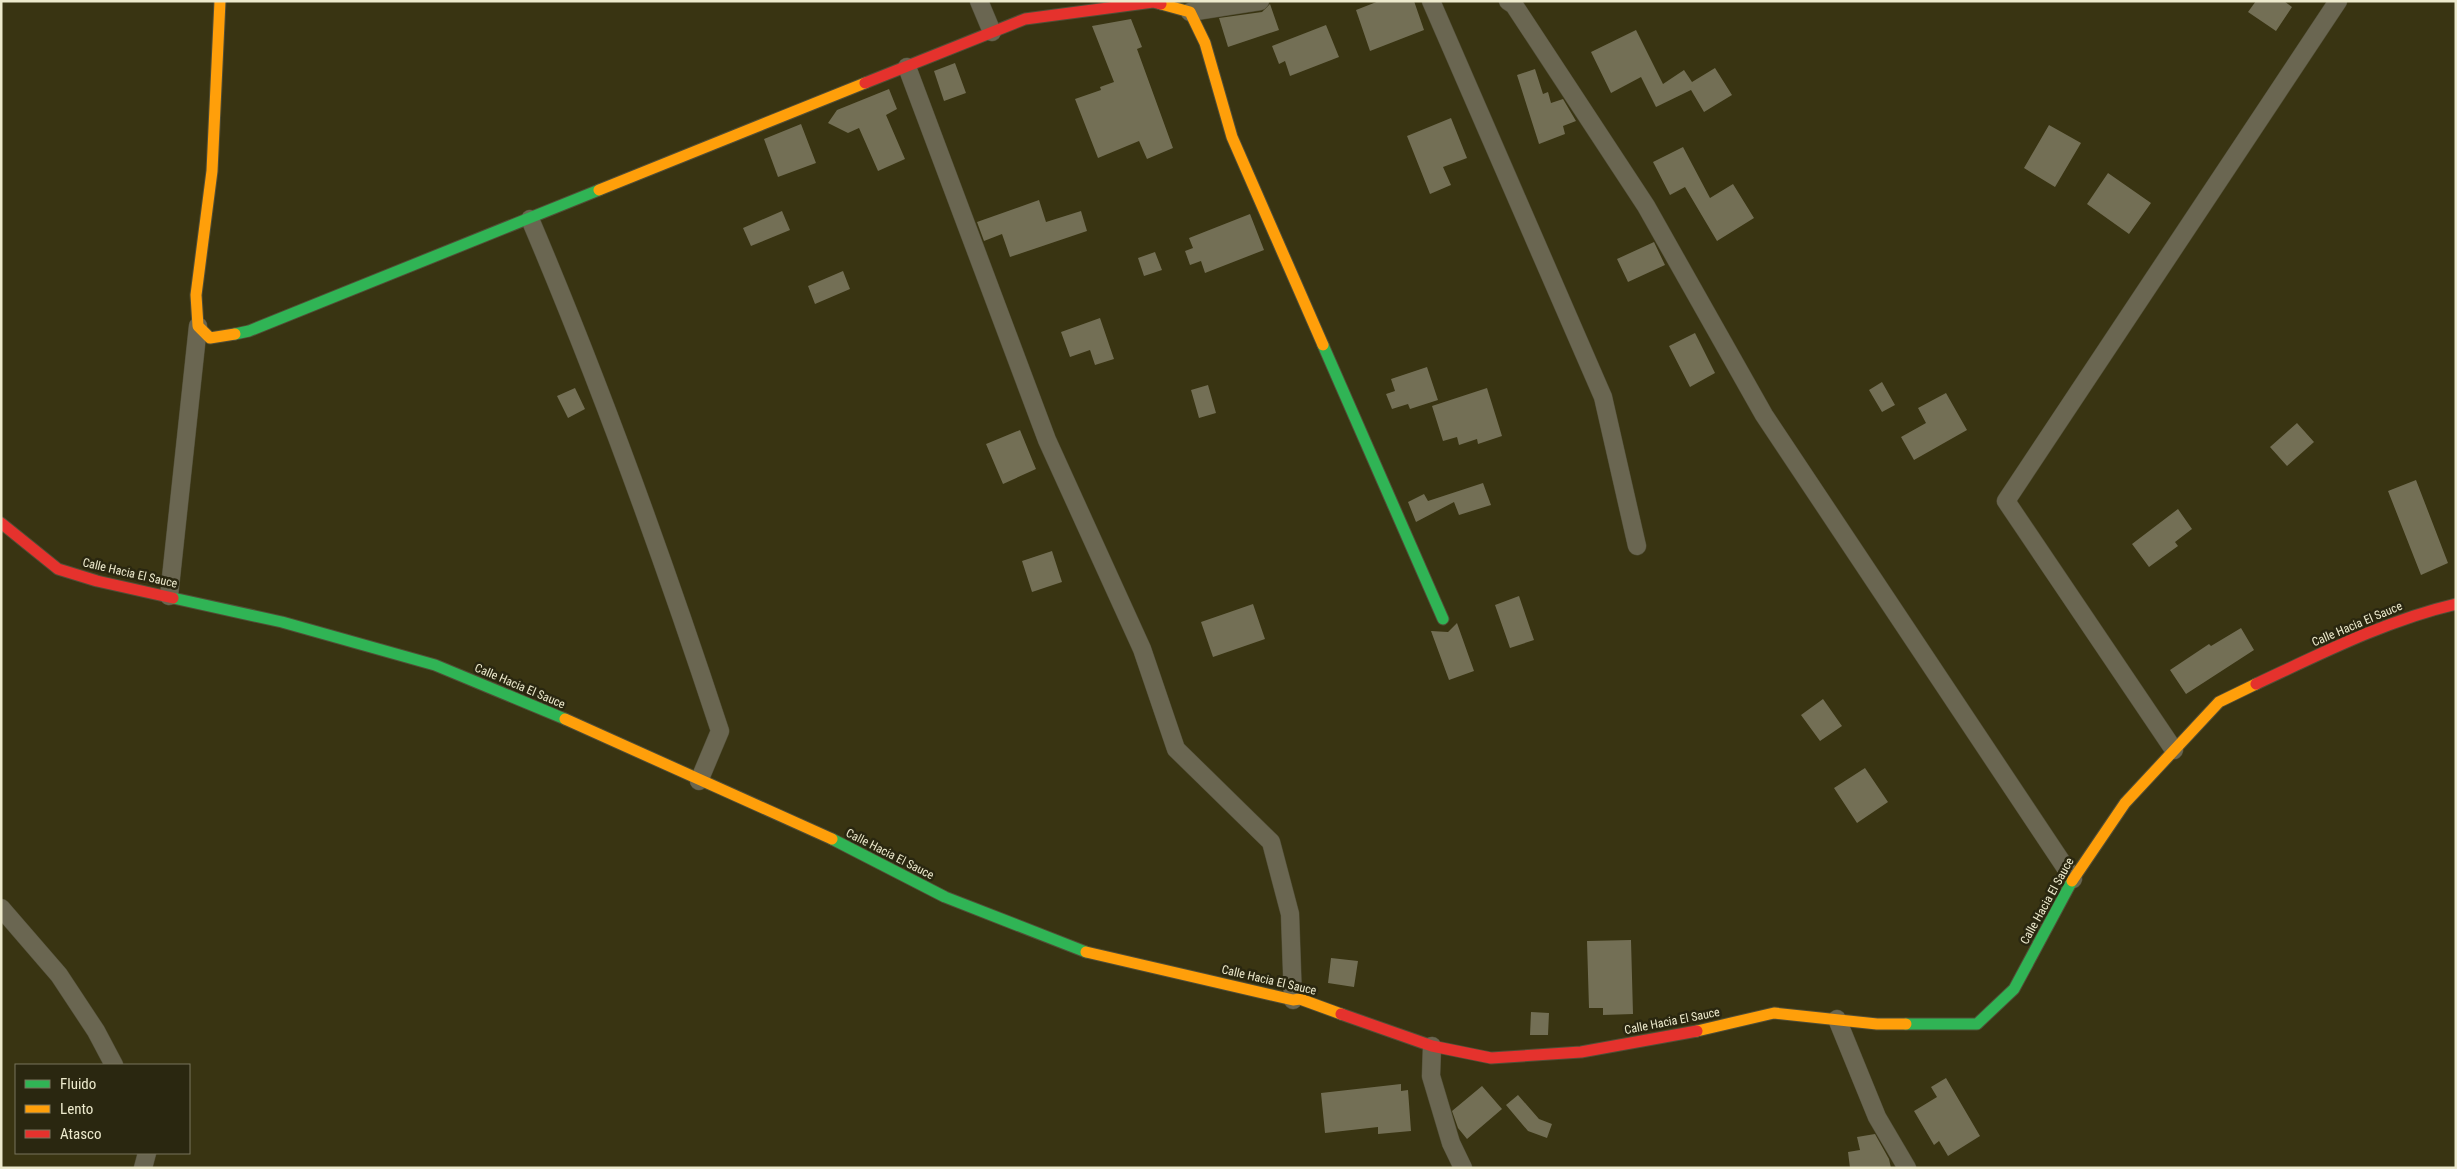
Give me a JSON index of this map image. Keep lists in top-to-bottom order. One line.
{"streets":{"street":["Calle Hacia El Sauce"]},"legend":["Fluido","Lento","Atasco"]}
